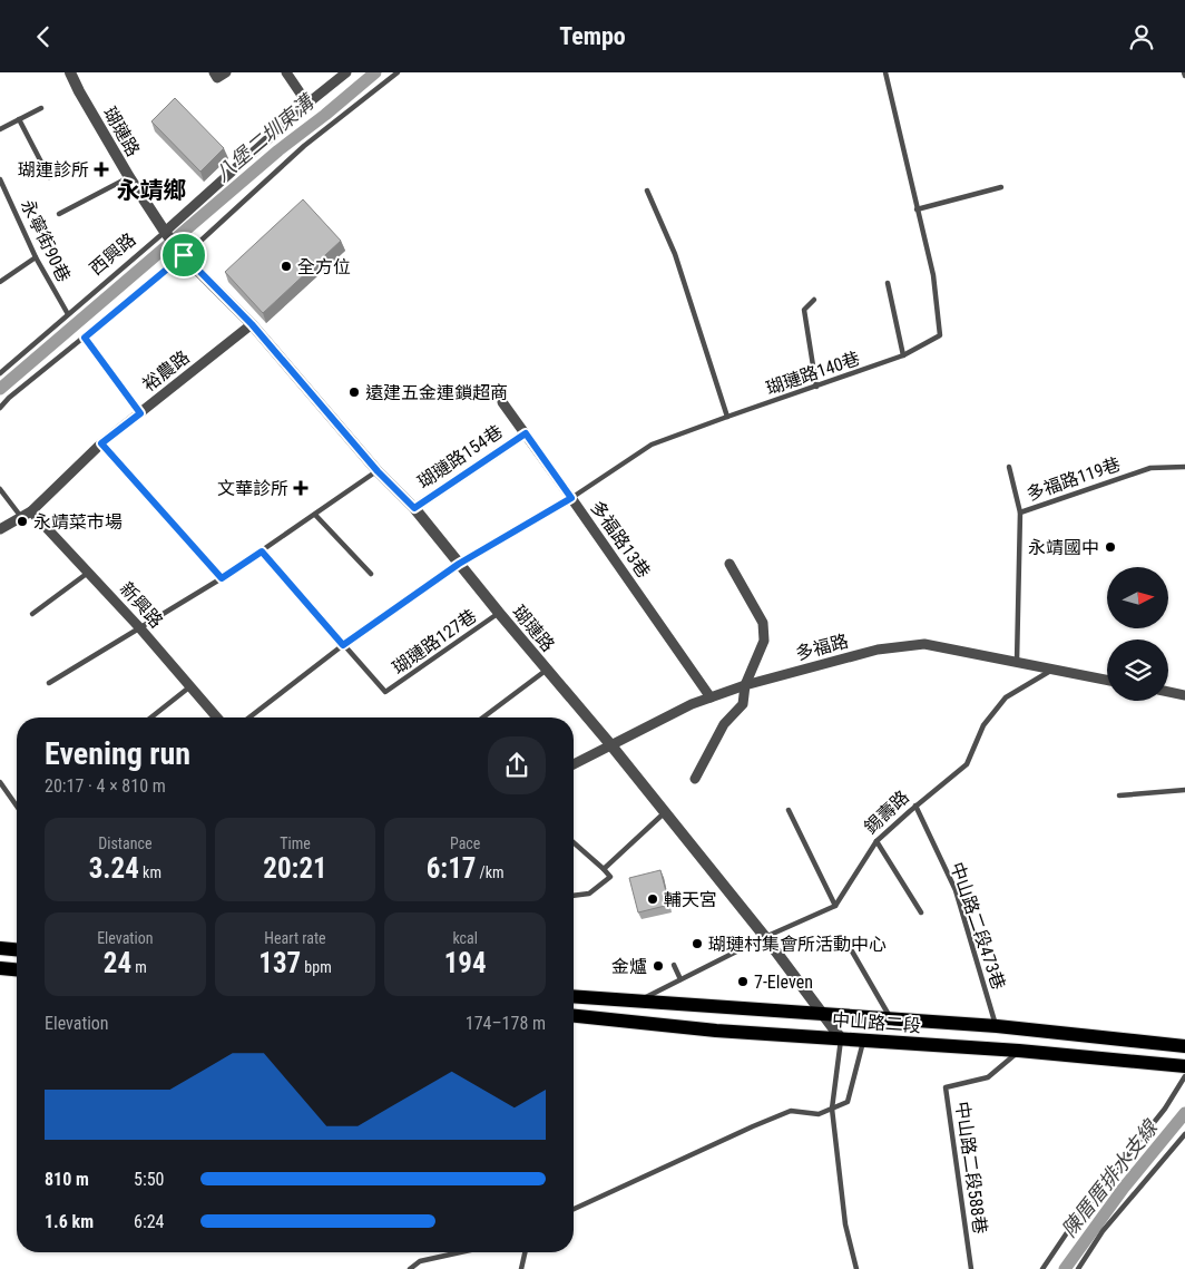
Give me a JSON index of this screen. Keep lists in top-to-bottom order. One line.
{"streets":{"main road":["中山路二段"],"street":["瑚璉路","西興路","裕農路","瑚璉路154巷","多福路13巷","新興路","多福路"],"lane":["永寧街90巷","瑚璉路140巷","多福路119巷","瑚璉路127巷","錫壽路","中山路二段473巷","中山路二段588巷"]},"crossings":[["瑚璉路","西興路"],["瑚璉路","裕農路"],["瑚璉路","瑚璉路140巷"],["瑚璉路","瑚璉路154巷"],["瑚璉路","瑚璉路127巷"],["瑚璉路","多福路"],["瑚璉路","中山路二段"],["永寧街90巷","西興路"],["裕農路","新興路"],["瑚璉路140巷","多福路13巷"],["瑚璉路140巷","瑚璉路127巷"],["瑚璉路154巷","多福路13巷"],["多福路119巷","多福路"],["多福路13巷","多福路"],["多福路","錫壽路"],["錫壽路","中山路二段473巷"],["中山路二段473巷","中山路二段"],["中山路二段","中山路二段588巷"]],"districts":["永靖鄉"],"water":["八堡二圳東溝","陳厝厝排水支線"],"places":{"health":["瑚連診所","文華診所"],"other":["全方位","遠建五金連鎖超商","永靖菜市場","永靖國中","輔天宮","瑚璉村集會所活動中心","金爐","7-Eleven"]},"north":"right","page":{"header":"Tempo","heading":["Evening run","20:17 · 4 × 810 m"],"stats":[["Distance","3.24 km"],["Time","20:21"],["Pace","6:17 /km"],["Elevation","24 m"],["Heart rate","137 bpm"],["kcal","194"]],"chart":["Elevation","174–178 m"],"list":[{"name":"810 m","note":"5:50"},{"name":"1.6 km","note":"6:24"}]}}
